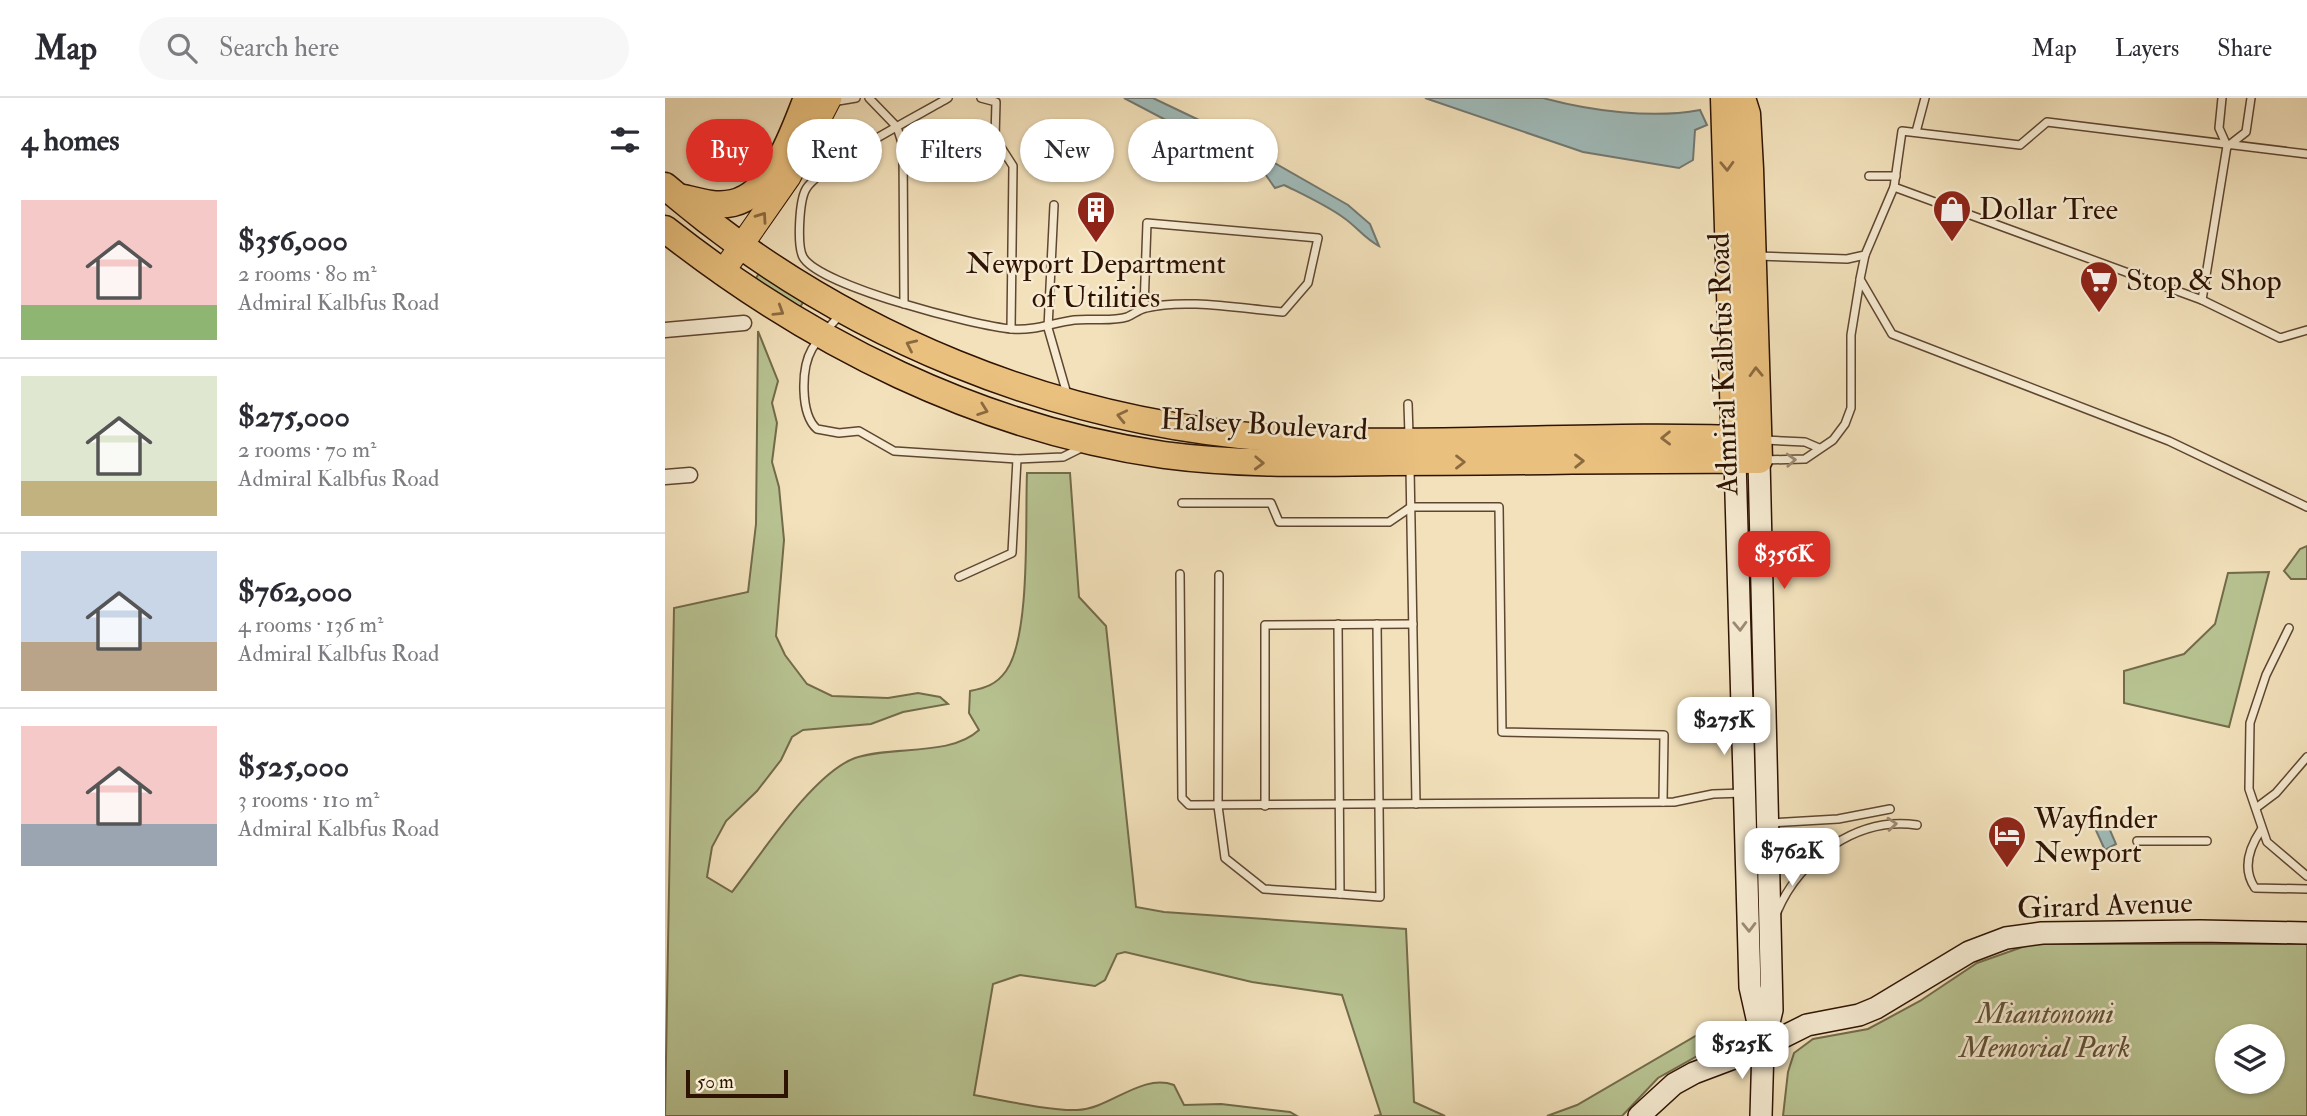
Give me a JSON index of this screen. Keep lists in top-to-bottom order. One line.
{"streets":{"highway":["Admiral Kalbfus Road","Halsey Boulevard"],"main road":["Girard Avenue"]},"crossings":[["Admiral Kalbfus Road","Halsey Boulevard"],["Admiral Kalbfus Road","Girard Avenue"]],"parks":["Miantonomi Memorial Park"],"places":{"shop":["Dollar Tree"],"building":["Newport Department of Utilities"],"supermarket":["Stop & Shop"],"hotel":["Wayfinder Newport"]},"scale_bar":"50 m","page":{"header":"Map","search":"Search here","nav":["Map","Layers","Share"],"heading":"4 homes","chip":["Buy","Rent","Filters","New","Apartment"],"list":[{"name":"$356,000","note":"2 rooms · 80 m² · Admiral Kalbfus Road"},{"name":"$275,000","note":"2 rooms · 70 m² · Admiral Kalbfus Road"},{"name":"$762,000","note":"4 rooms · 136 m² · Admiral Kalbfus Road"},{"name":"$525,000","note":"3 rooms · 110 m² · Admiral Kalbfus Road"}],"price":["$356K","$275K","$762K","$525K"],"scale":"50 m"}}
